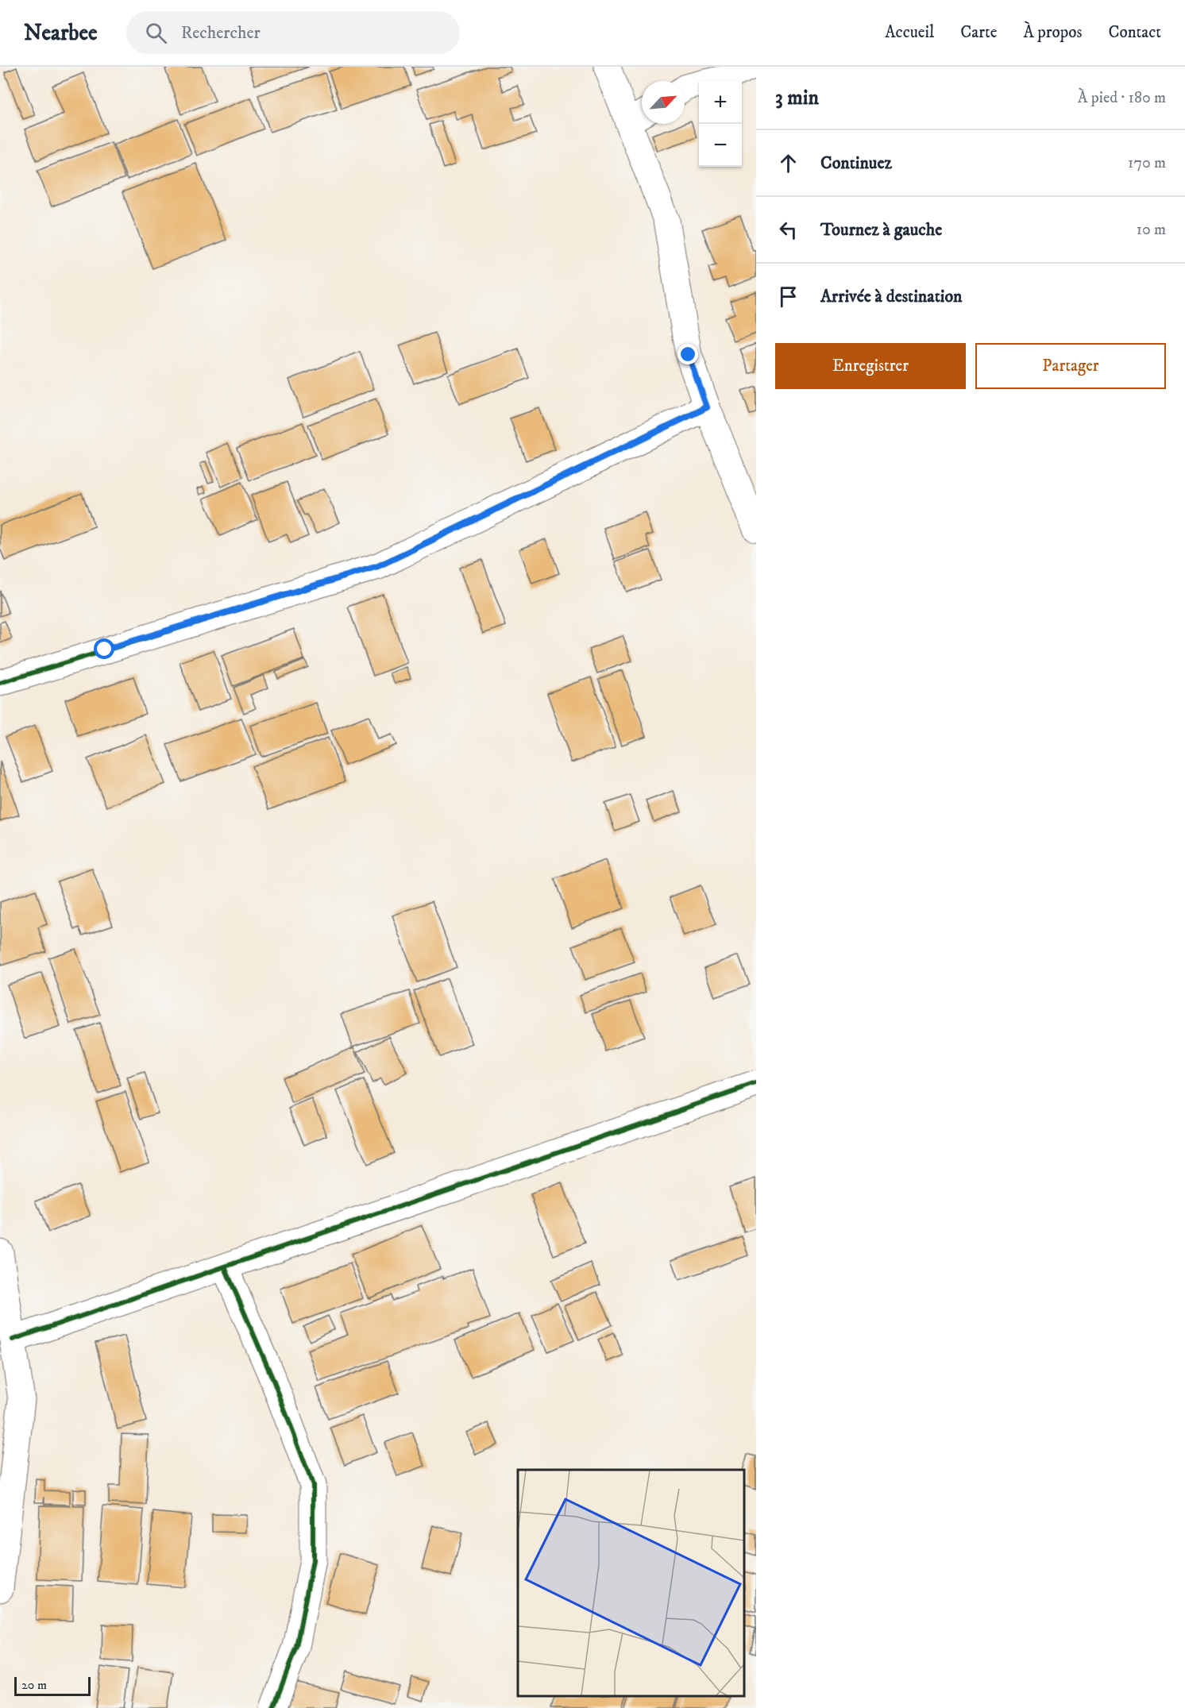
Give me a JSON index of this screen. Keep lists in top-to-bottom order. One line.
{"scale_bar":"20 m","north":"top right","page":{"header":"Nearbee","search":"Rechercher","nav":["Accueil","Carte","À propos","Contact"],"heading":["3 min","À pied · 180 m"],"map_buttons":["+","−"],"list":[["Continuez","170 m"],["Tournez à gauche","10 m"],"Arrivée à destination"],"buttons":["Enregistrer","Partager"],"scale":"20 m"}}
